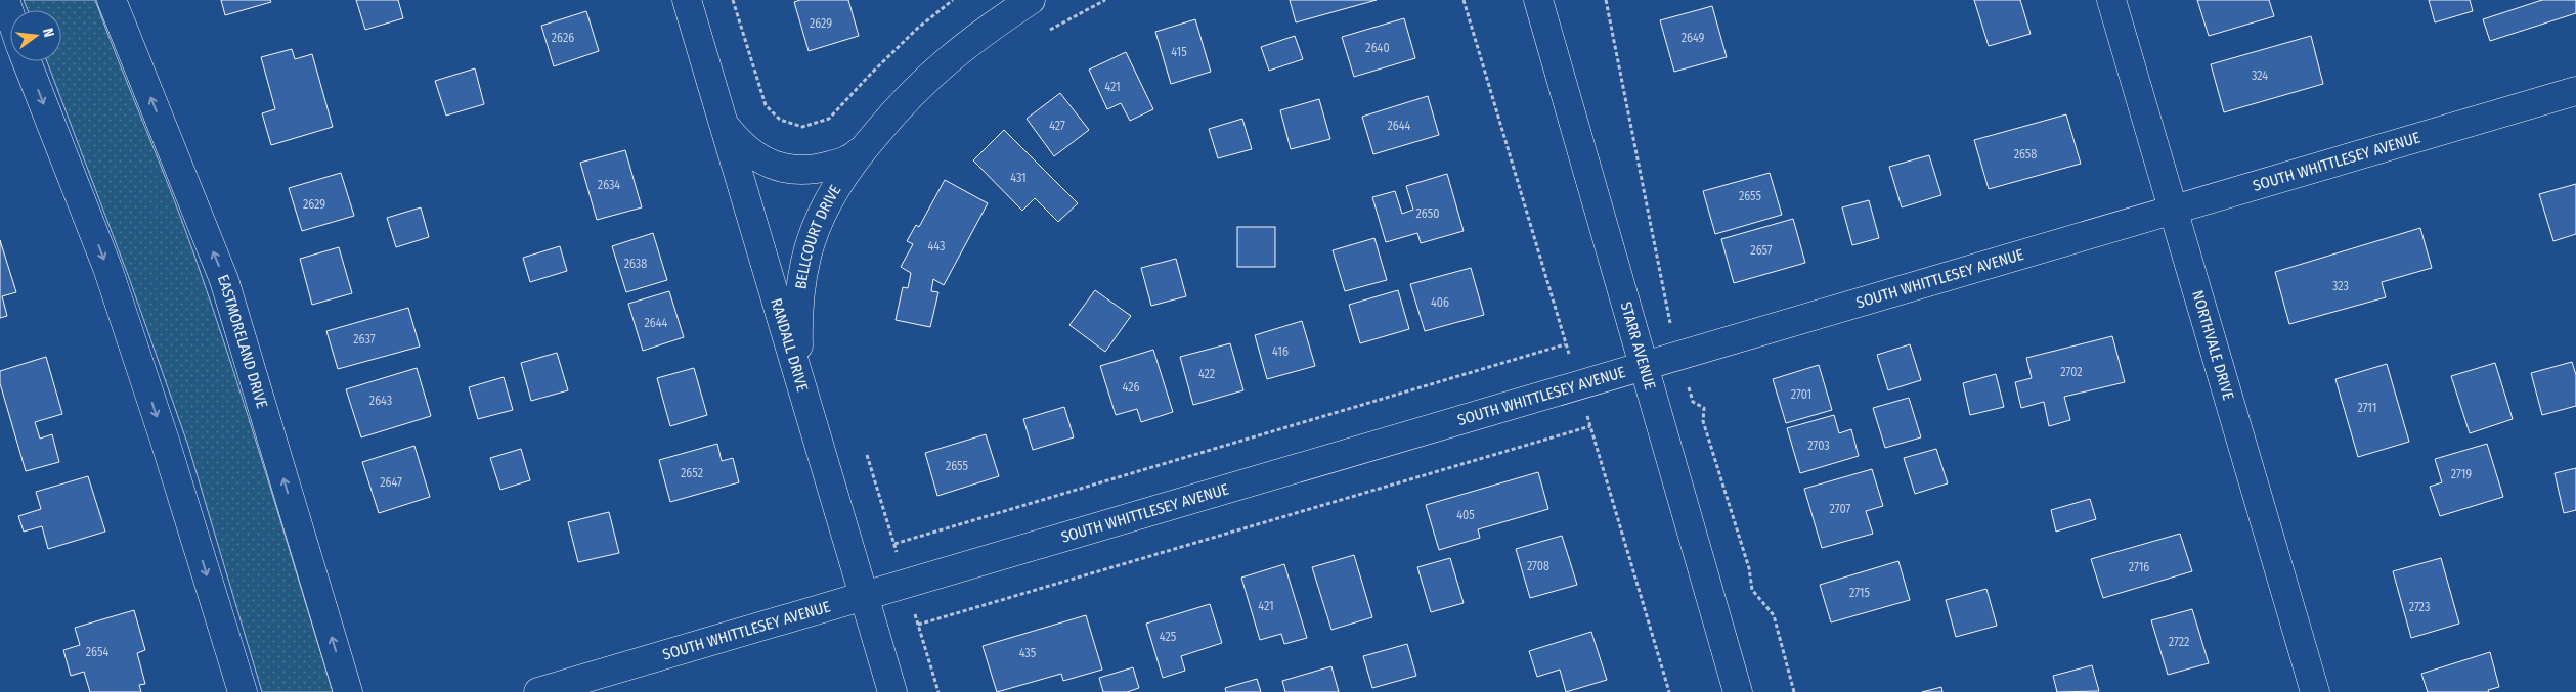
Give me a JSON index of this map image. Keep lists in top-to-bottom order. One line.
{"streets":{"street":["SOUTH WHITTLESEY AVENUE","BELLCOURT DRIVE","EASTMORELAND DRIVE","RANDALL DRIVE","NORTHVALE DRIVE","STARR AVENUE"]},"crossings":[["SOUTH WHITTLESEY AVENUE","RANDALL DRIVE"],["SOUTH WHITTLESEY AVENUE","NORTHVALE DRIVE"],["SOUTH WHITTLESEY AVENUE","STARR AVENUE"],["BELLCOURT DRIVE","RANDALL DRIVE"]],"house_numbers":["2629","2626","2649","2640","415","324","421","427","2644","2658","431","2634","2655","2629","2650","443","2657","2638","323","406","2644","2637","416","2702","422","426","2701","2643","2711","2703","2655","2652","2719","2647","2707","405","2708","2716","2715","421","2723","425","2722","2654","435"],"north":"right"}
